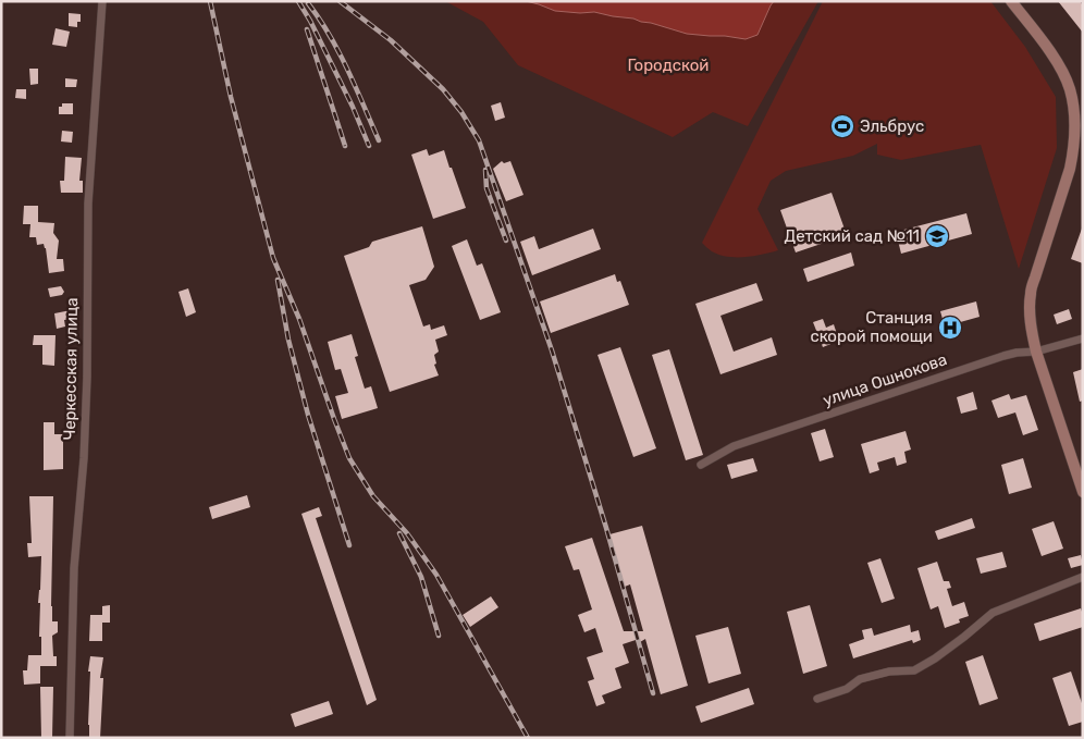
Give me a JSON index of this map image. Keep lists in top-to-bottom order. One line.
{"streets":{"street":["Черкесская улица","улица Ошнокова"]},"parks":["Городской"],"places":{"sports":["Эльбрус"],"school or university":["Детский сад №11"],"hospital":["Станция скорой помощи"]}}
